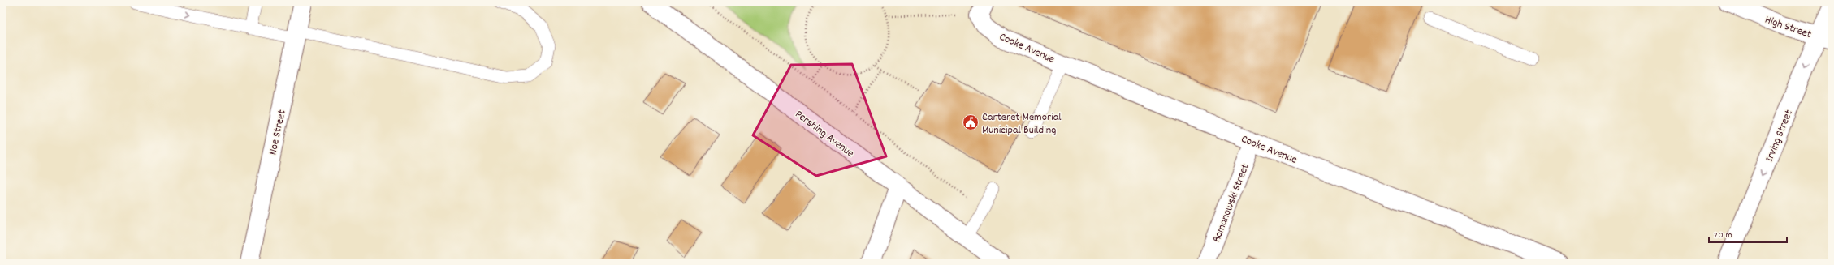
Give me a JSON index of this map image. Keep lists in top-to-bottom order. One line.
{"streets":{"street":["High Street","Cooke Avenue","Noe Street","Pershing Avenue","Irving Street","Romanowski Street"]},"crossings":[["High Street","Irving Street"],["Cooke Avenue","Romanowski Street"]],"one_way":["Irving Street"],"places":{"public building":["Carteret Memorial Municipal Building"]},"scale_bar":"20 m"}
